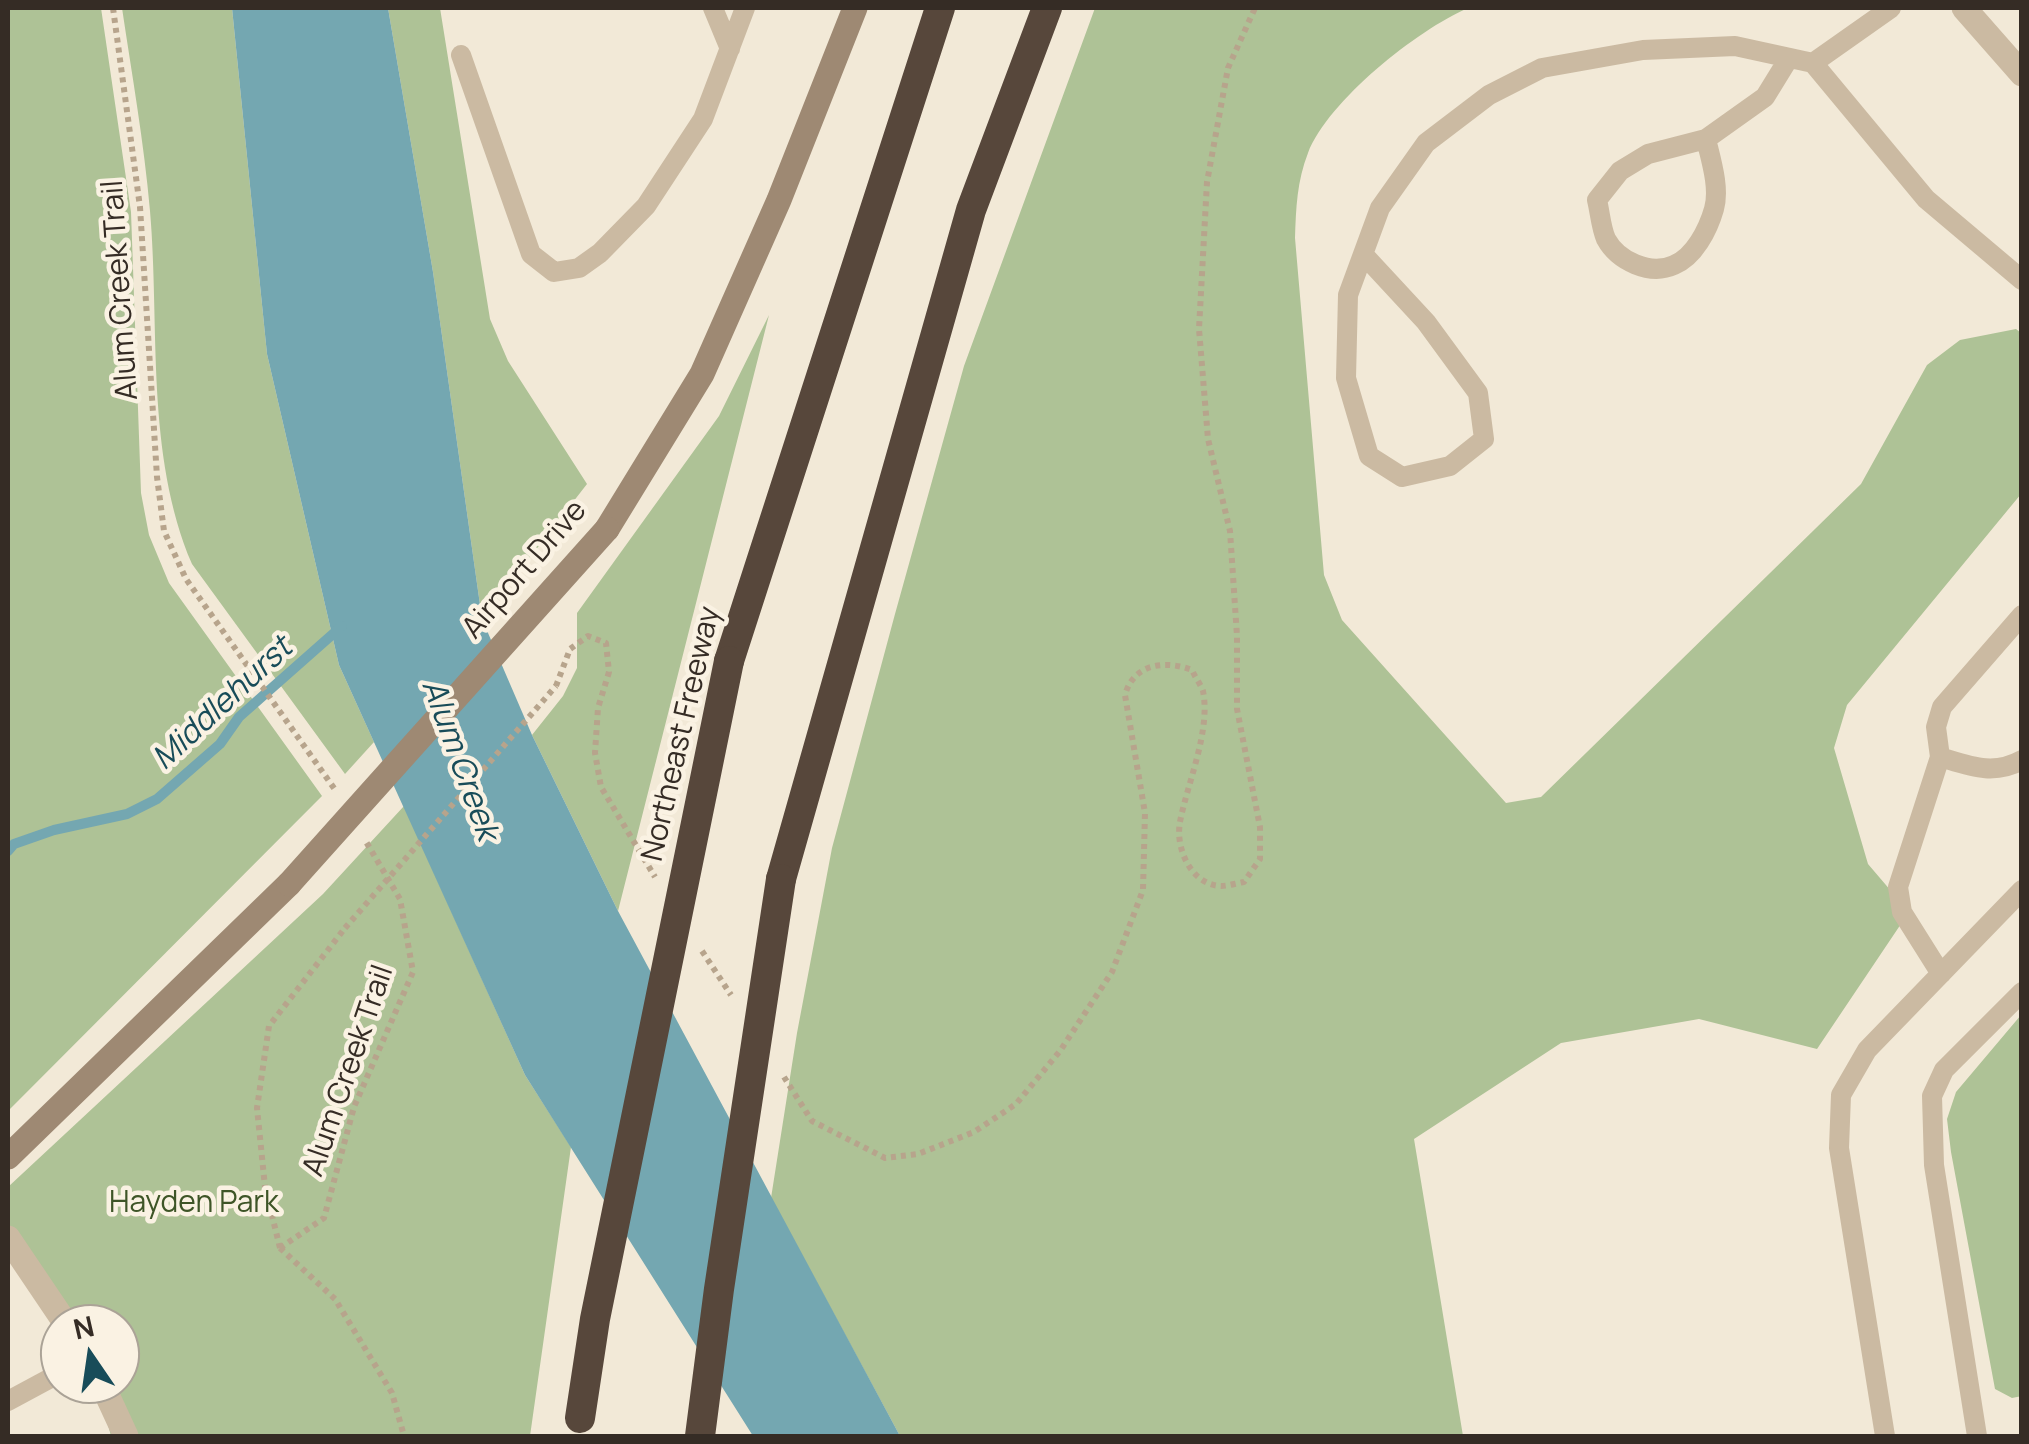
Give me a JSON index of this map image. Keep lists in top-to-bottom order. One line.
{"streets":{"highway":["Northeast Freeway"],"main road":["Airport Drive"],"path":["Alum Creek Trail"]},"water":["Middlehurst","Alum Creek"],"parks":["Hayden Park"],"north":"top"}
